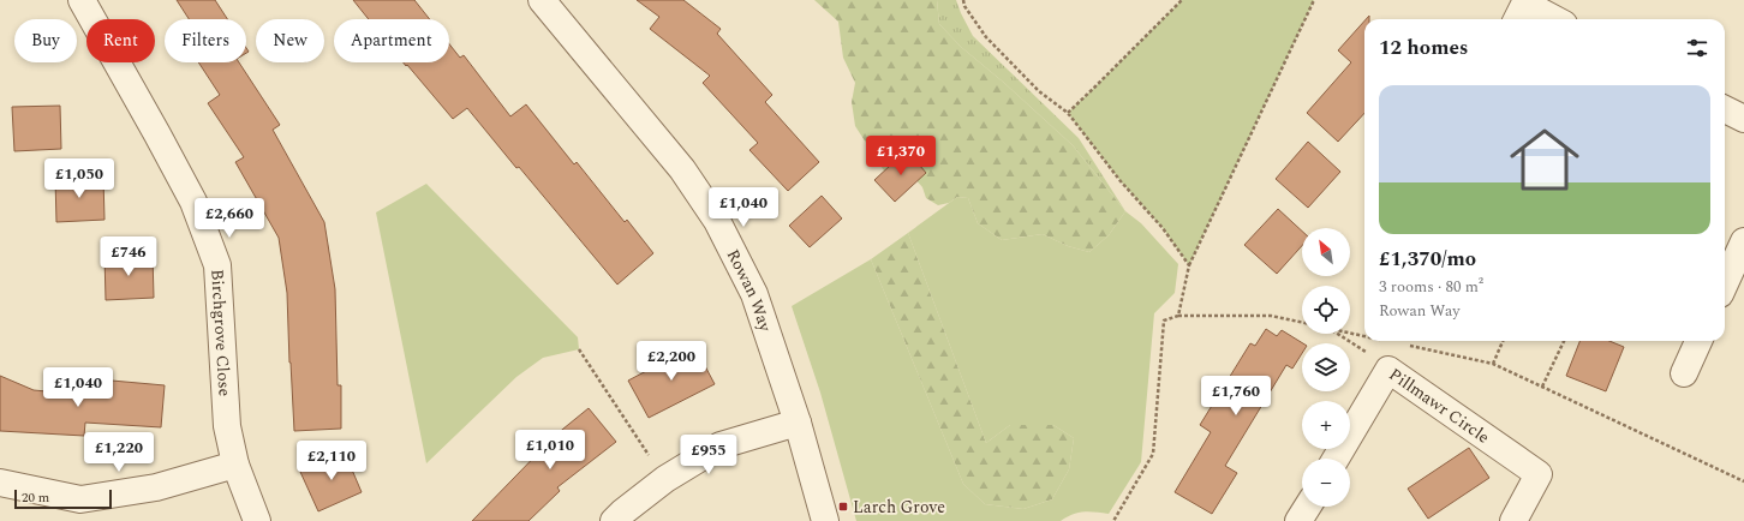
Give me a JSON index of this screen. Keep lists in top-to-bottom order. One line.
{"streets":{"street":["Rowan Way","Birchgrove Close","Pillmawr Circle"]},"places":{"transit":["Larch Grove"]},"scale_bar":"20 m","north":"top left","page":{"chip":["Buy","Rent","Filters","New","Apartment"],"heading":"12 homes","list":[{"name":"£1,370/mo","note":"3 rooms · 80 m² · Rowan Way"}],"price":["£1,370","£1,050","£1,040","£2,660","£746","£2,200","£1,040","£1,760","£1,010","£1,220","£955","£2,110"],"map_buttons":["+","−"],"scale":"20 m"}}
